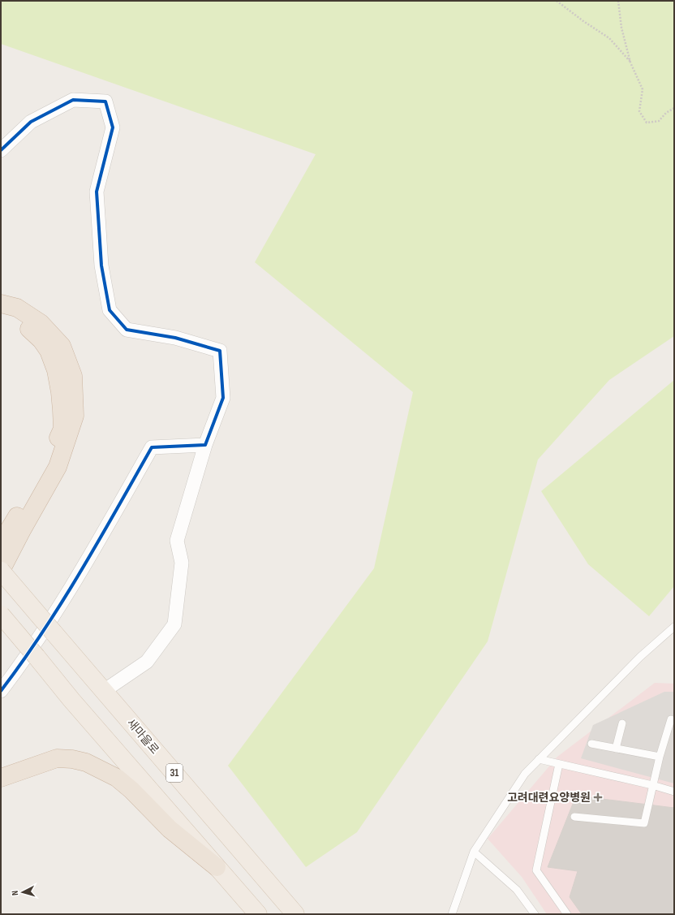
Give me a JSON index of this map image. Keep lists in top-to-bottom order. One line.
{"streets":{"main road":["새마을로","31"]},"places":{"health":["고려대련요양병원"]},"north":"left"}
